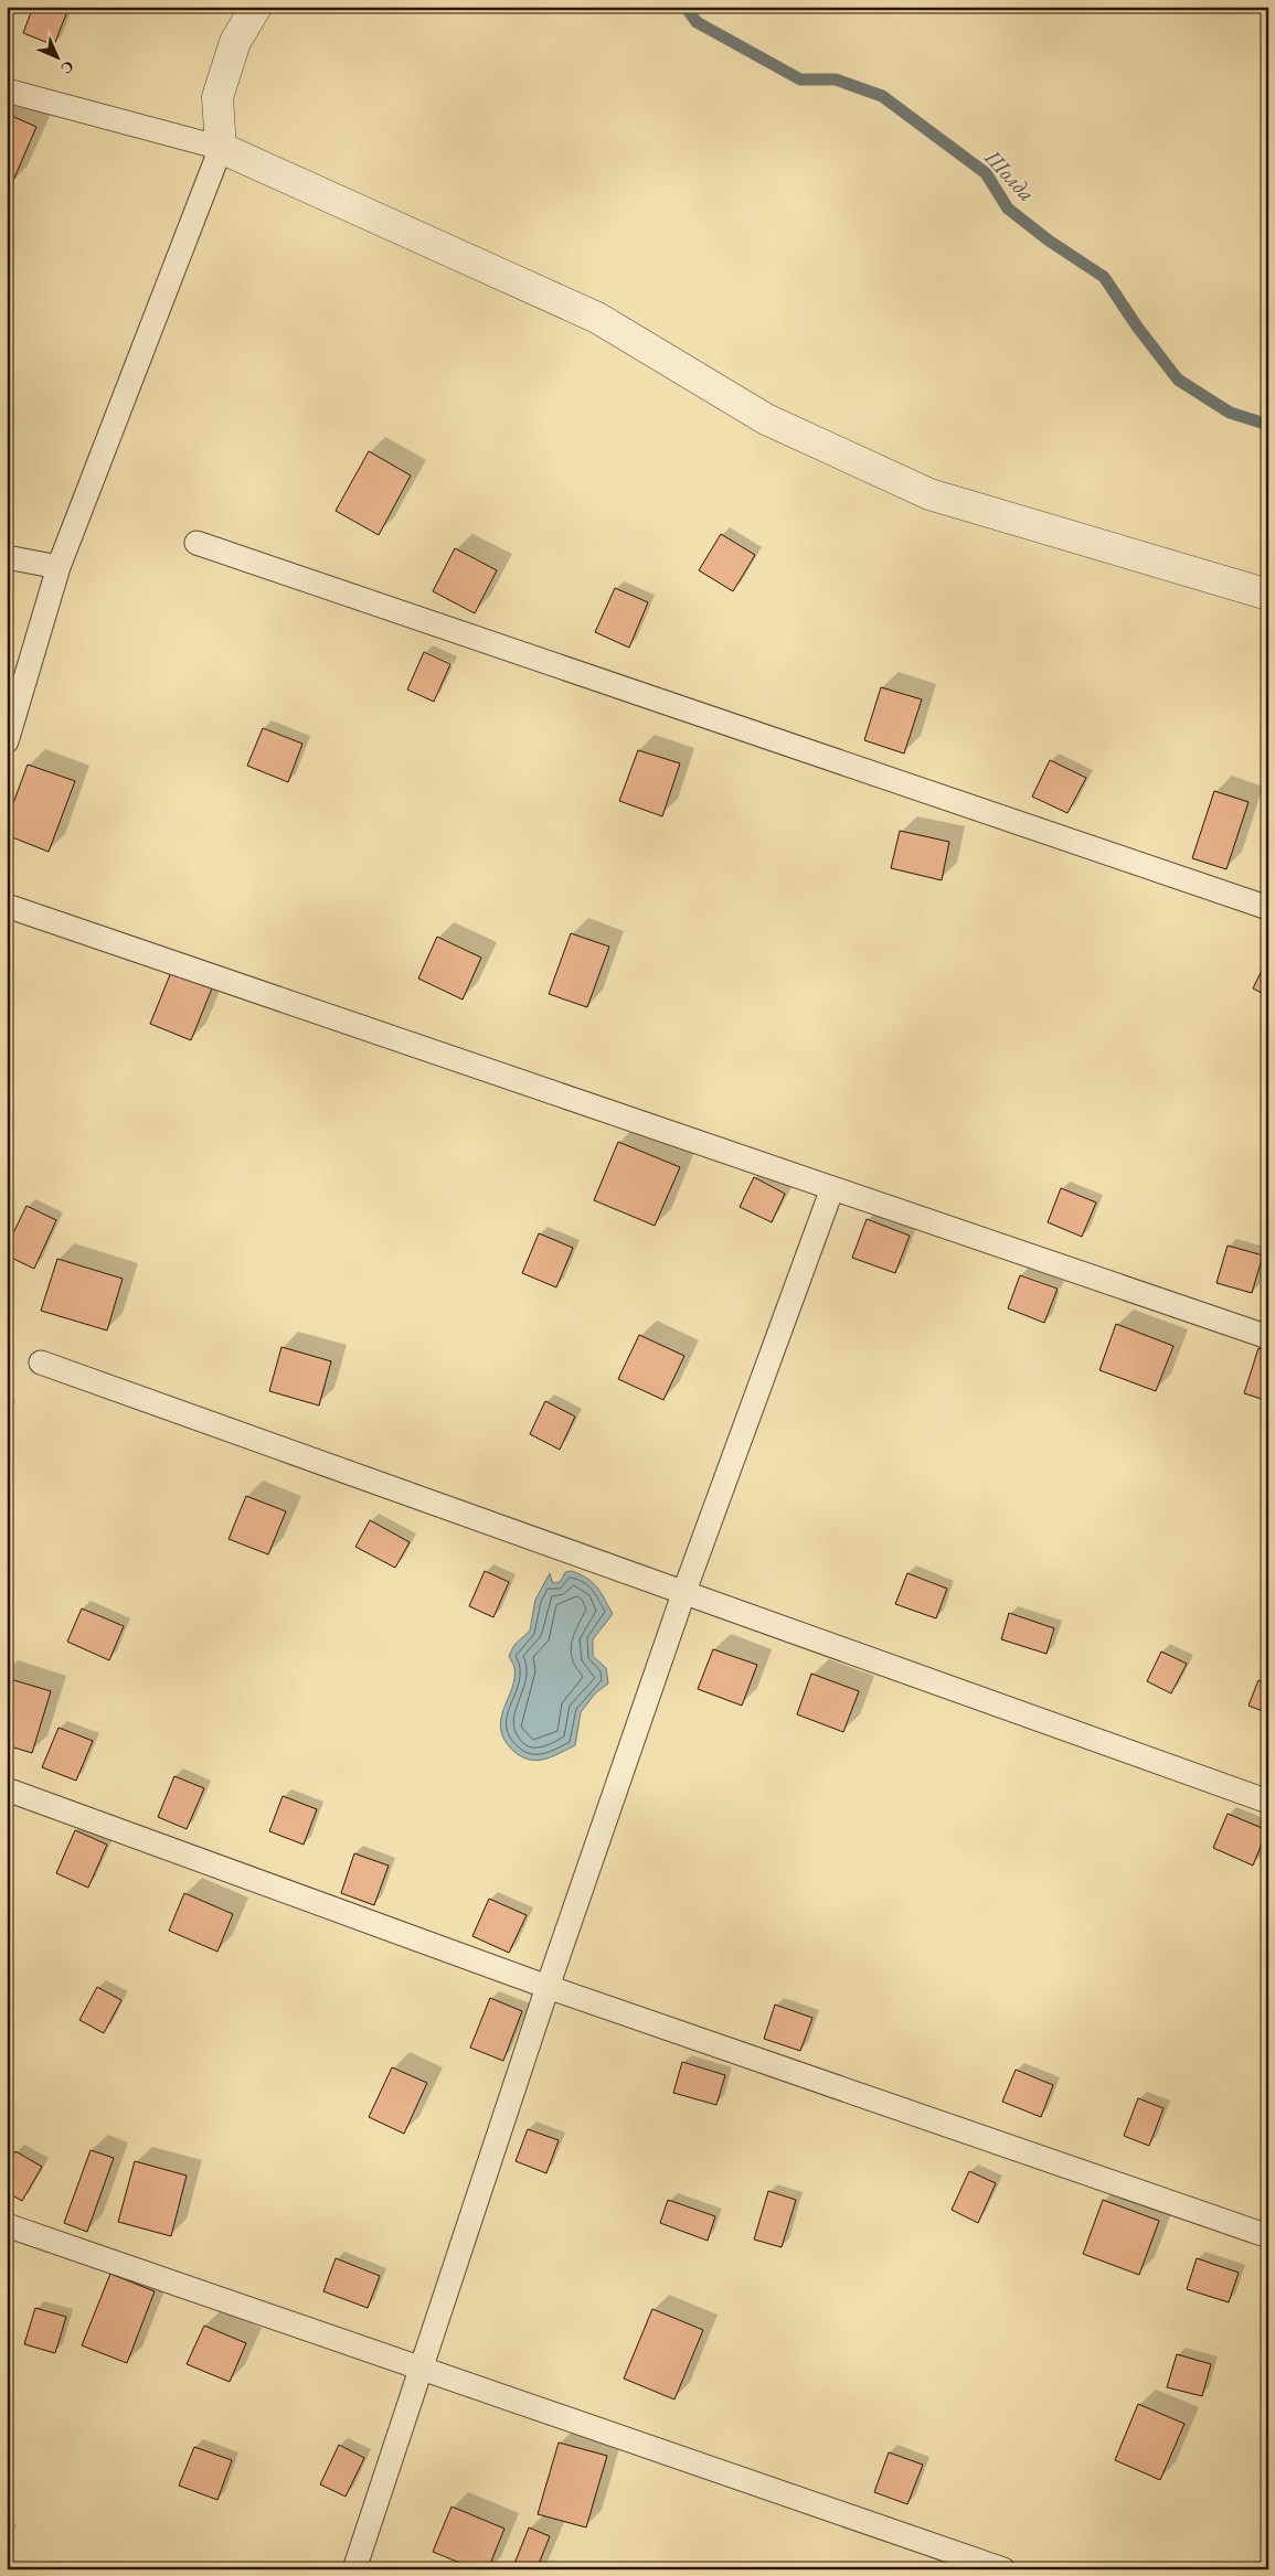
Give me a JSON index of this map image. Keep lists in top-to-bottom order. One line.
{"water":["Шолда"],"north":"bottom right"}
